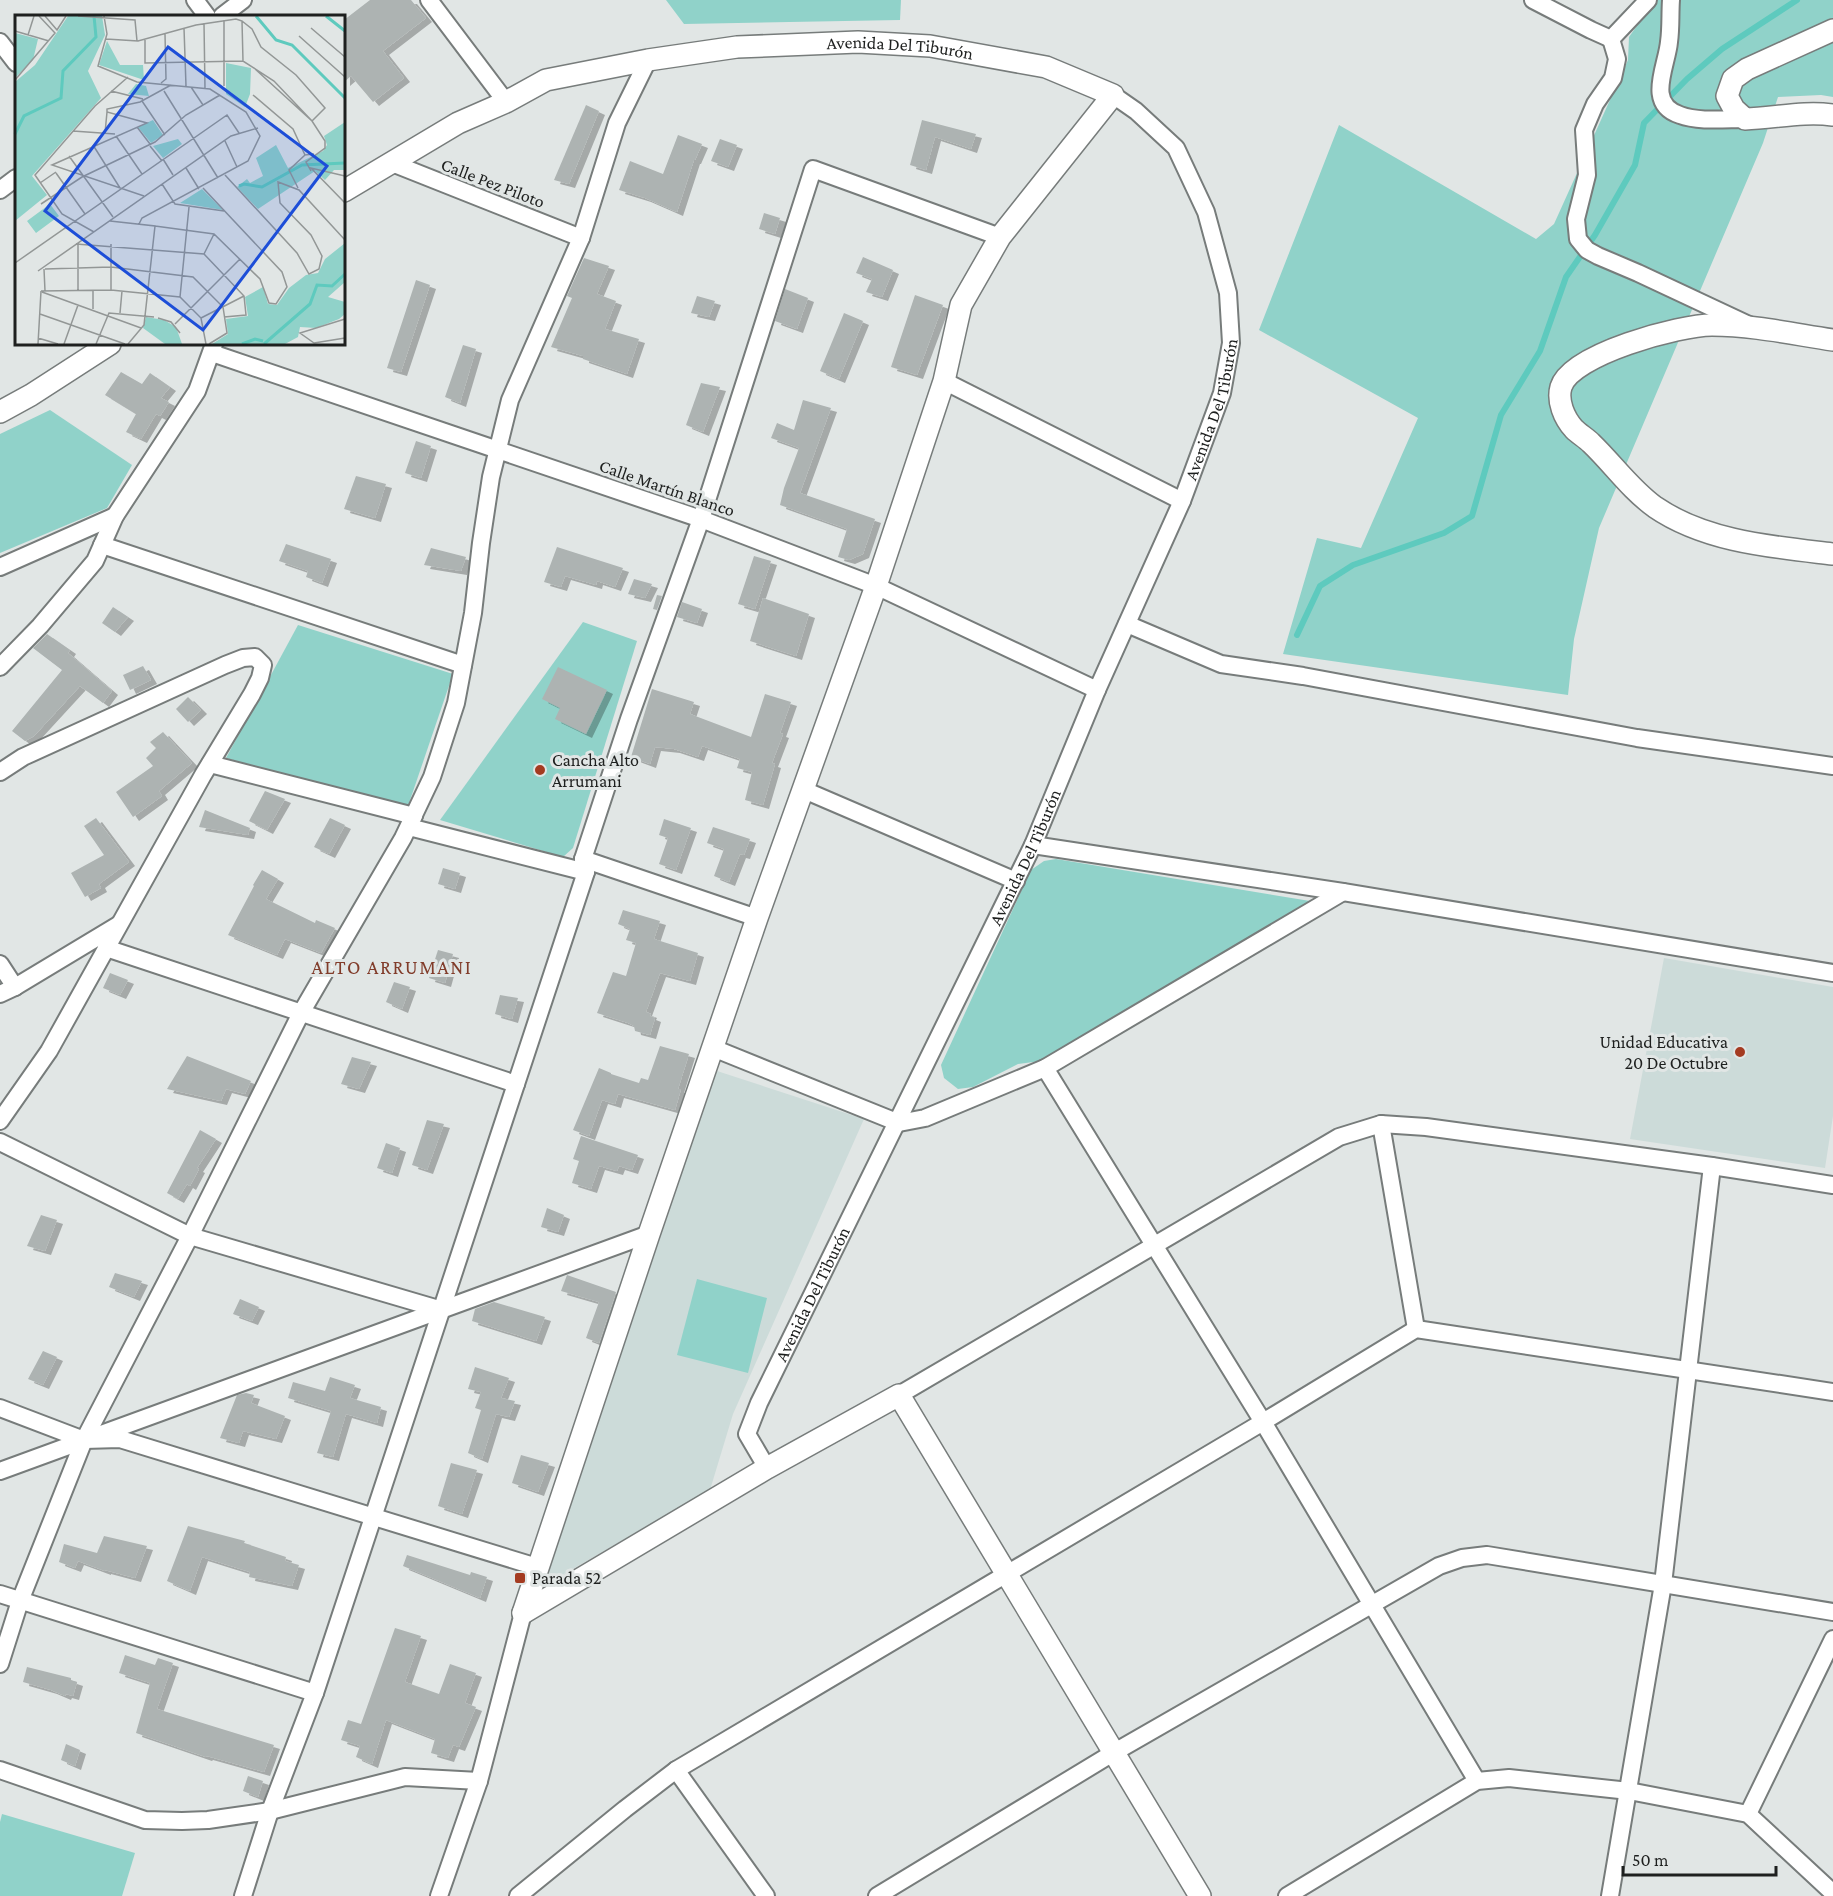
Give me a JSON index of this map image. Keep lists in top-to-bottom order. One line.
{"streets":{"street":["Avenida Del Tiburón","Calle Pez Piloto","Calle Martín Blanco"]},"crossings":[["Avenida Del Tiburón","Calle Pez Piloto"],["Avenida Del Tiburón","Calle Martín Blanco"]],"districts":["ALTO ARRUMANI"],"places":{"other":["Cancha Alto Arrumani","Unidad Educativa 20 De Octubre"],"transit":["Parada 52"]},"scale_bar":"50 m"}
